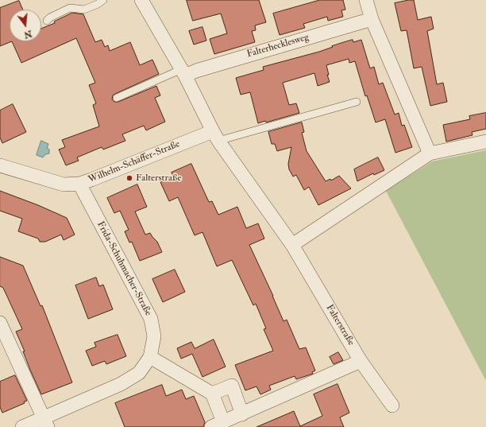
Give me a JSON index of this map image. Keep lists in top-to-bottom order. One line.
{"streets":{"street":["Falterhecklesweg","Wilhelm-Schäffer-Straße","Frida-Schuhmacher-Straße","Falterstraße"]},"crossings":[["Falterhecklesweg","Falterstraße"],["Wilhelm-Schäffer-Straße","Frida-Schuhmacher-Straße"],["Wilhelm-Schäffer-Straße","Falterstraße"]],"places":["Falterstraße"],"north":"bottom"}
